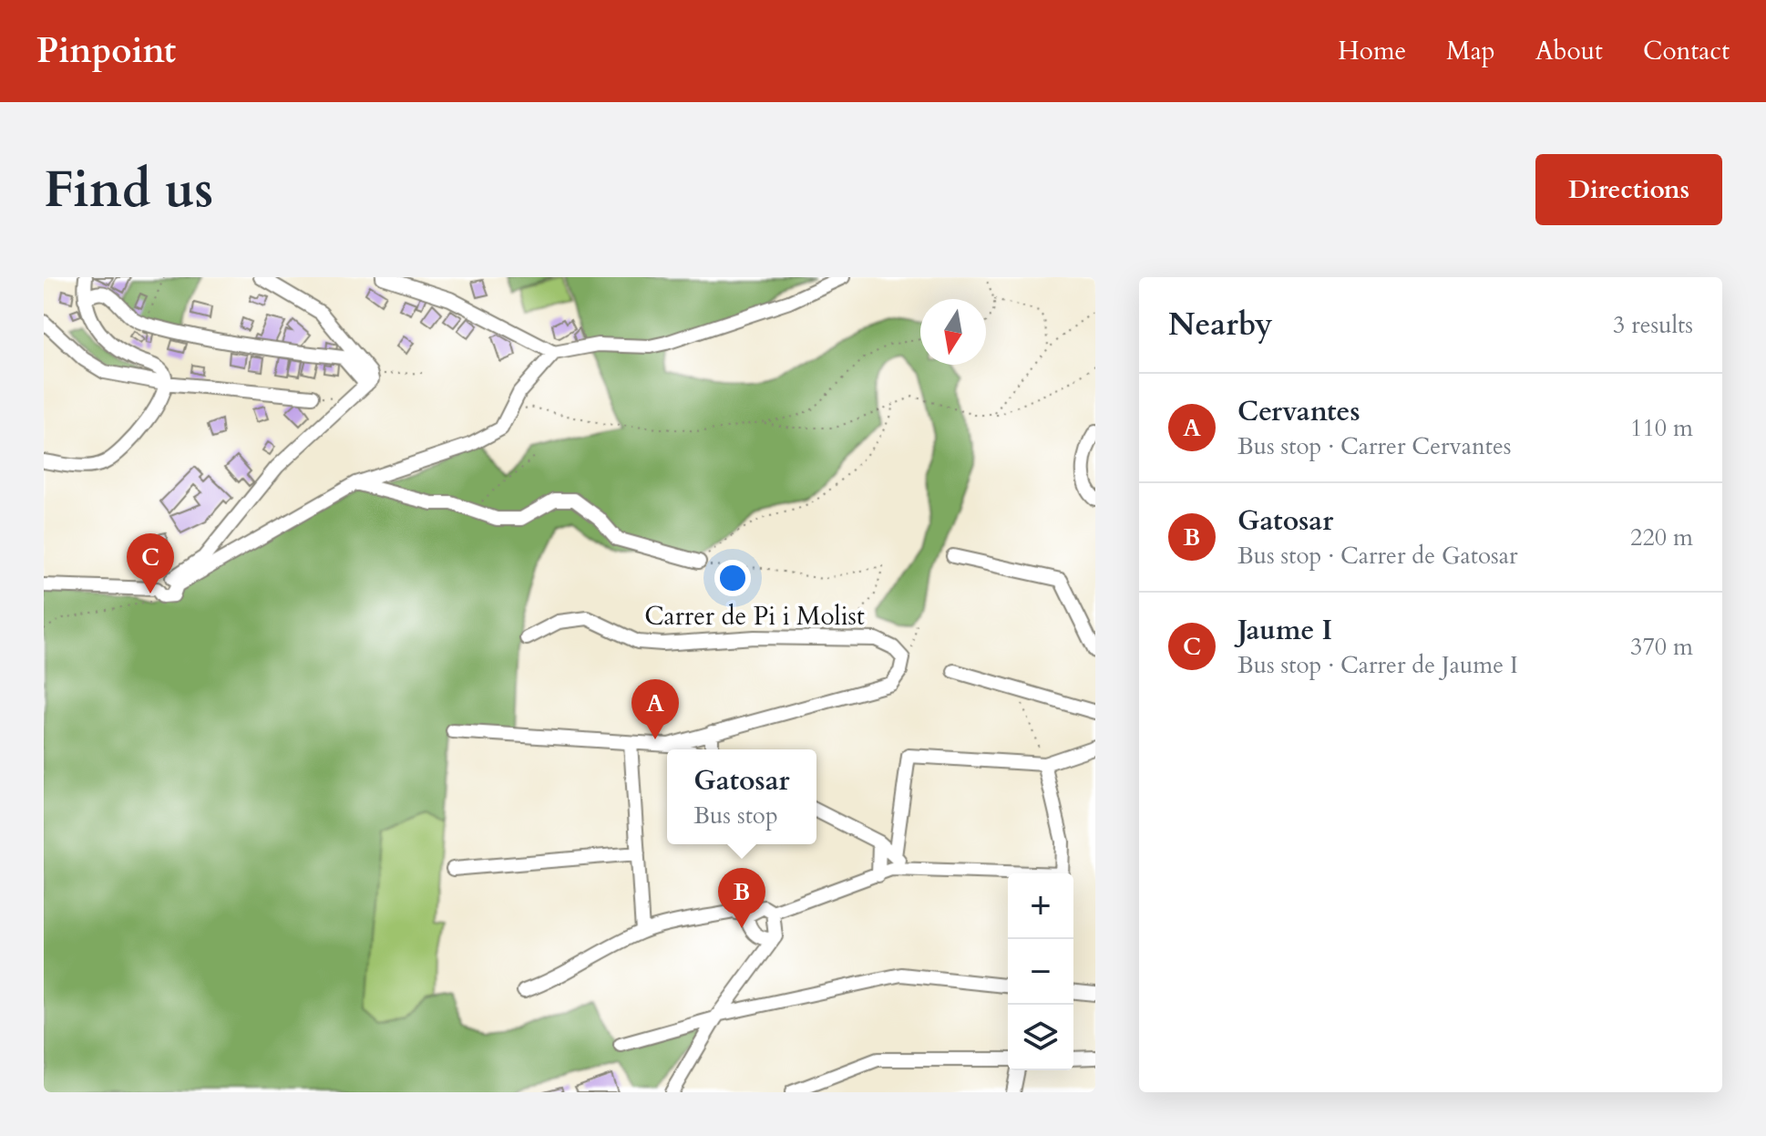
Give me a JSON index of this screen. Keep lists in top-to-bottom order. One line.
{"streets":{"street":["Carrer de Pi i Molist"]},"north":"bottom","page":{"header":"Pinpoint","nav":["Home","Map","About","Contact"],"buttons":"Directions","title":"Find us","heading":["Nearby","3 results"],"list":[{"mark":"A","name":"Cervantes","note":"Bus stop · Carrer Cervantes","value":"110 m"},{"mark":"B","name":"Gatosar","note":"Bus stop · Carrer de Gatosar","value":"220 m"},{"mark":"C","name":"Jaume I","note":"Bus stop · Carrer de Jaume I","value":"370 m"}],"pins":["C","A","B"],"popup":["Gatosar","Bus stop"],"map_buttons":["+","−"]}}
